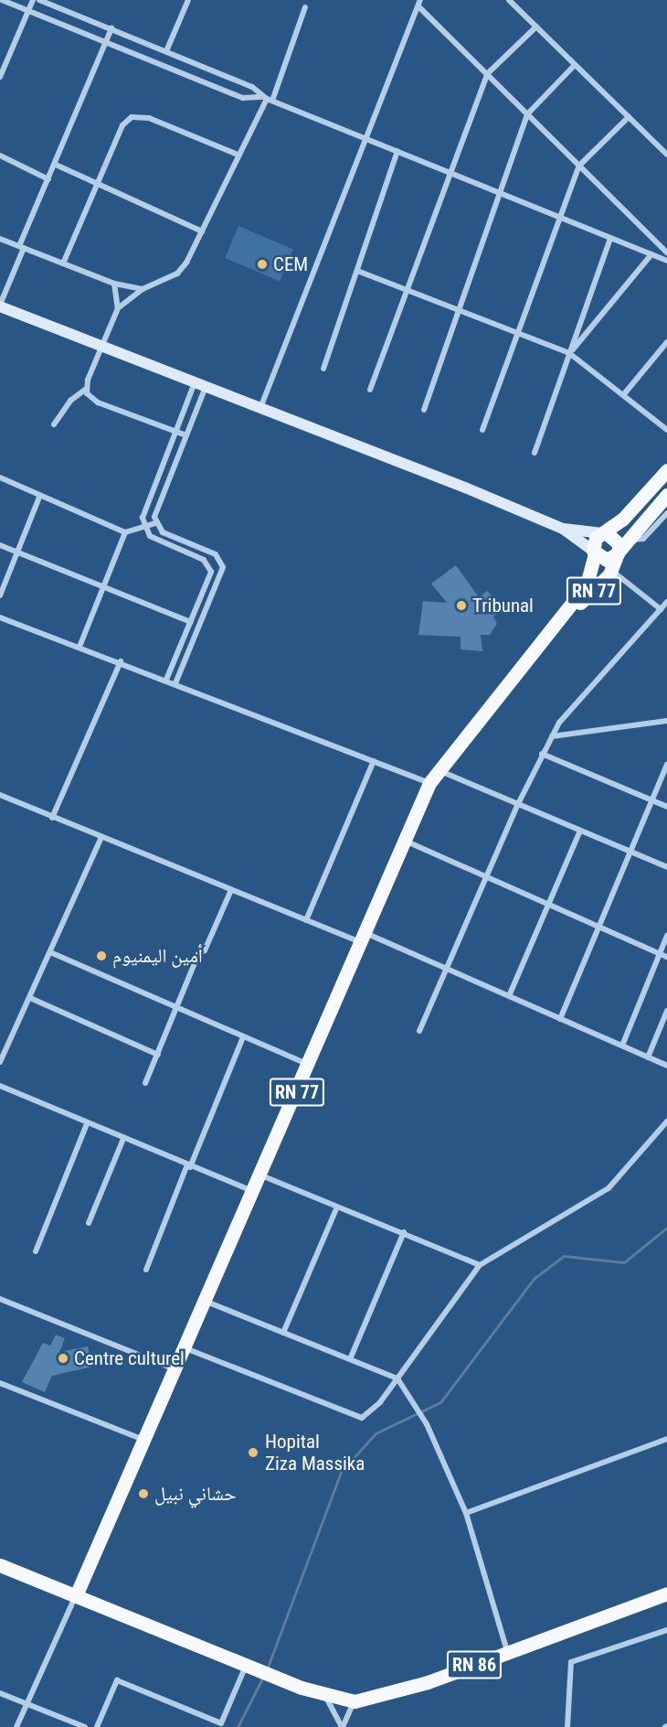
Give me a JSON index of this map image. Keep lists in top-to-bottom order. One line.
{"streets":{"main road":["RN 77","RN 86"]},"crossings":[["RN 77","RN 86"]],"places":["CEM","Tribunal","أمين اليمنيوم","Centre culturel","Hopital Ziza Massika","حشاني نبيل"]}
